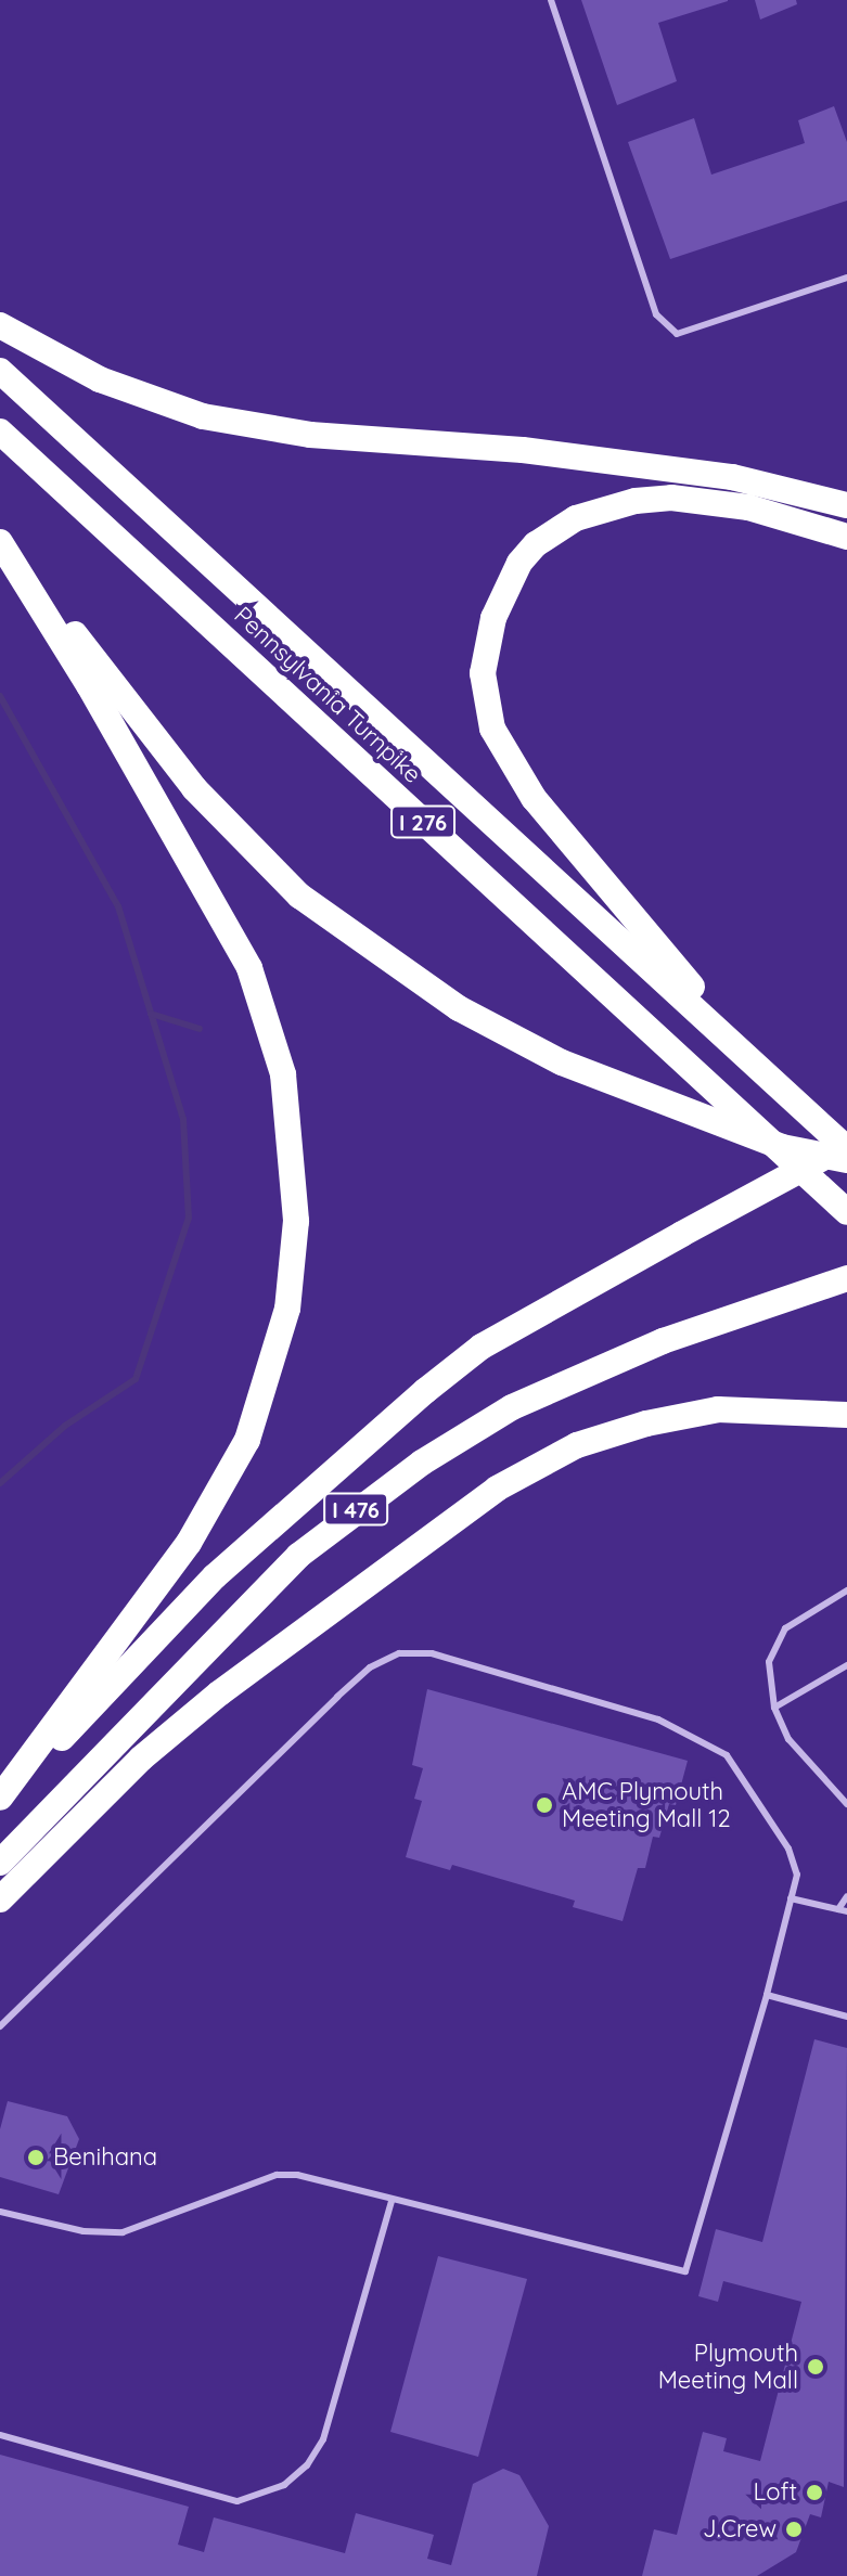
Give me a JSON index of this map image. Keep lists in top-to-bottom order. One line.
{"streets":{"highway":["Pennsylvania Turnpike","I 276","I 476"]},"places":["AMC Plymouth Meeting Mall 12","Benihana","Plymouth Meeting Mall","Loft","J.Crew"]}
